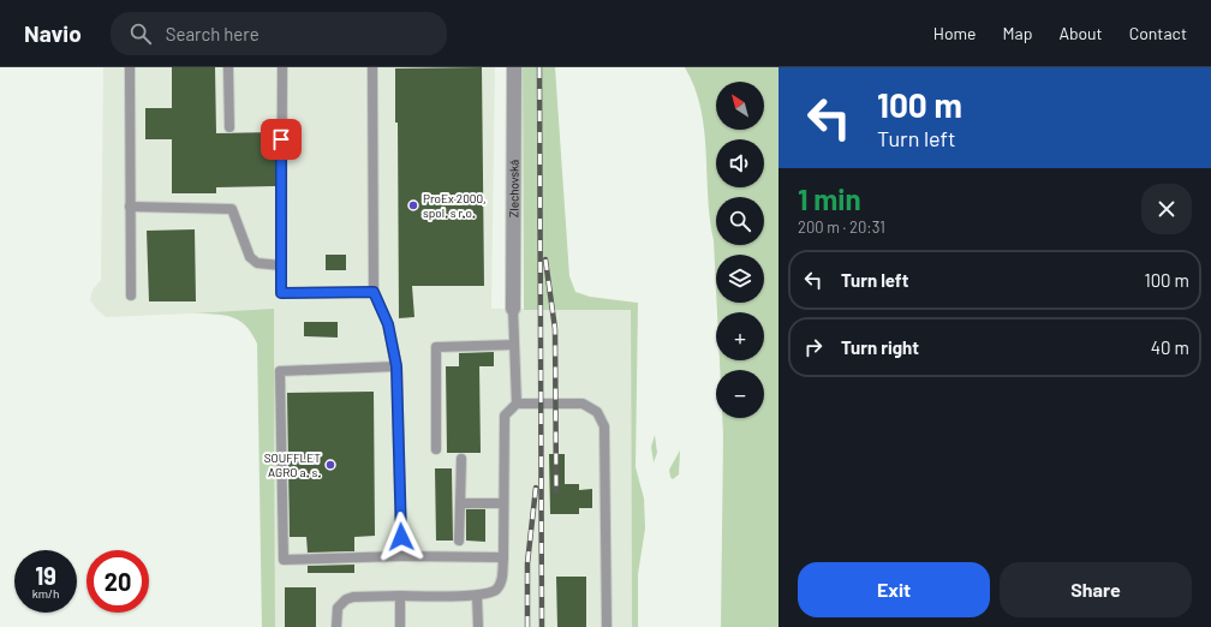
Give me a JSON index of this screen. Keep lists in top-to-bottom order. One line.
{"streets":{"street":["Zlechovská"]},"places":["ProEx 2000, spol. s r.o.","SOUFFLET AGRO a. s."],"north":"top left","page":{"header":"Navio","search":"Search here","nav":["Home","Map","About","Contact"],"turn":["100 m","Turn left"],"map_buttons":["+","−"],"heading":["1 min","200 m · 20:31"],"list":[{"name":"Turn left","value":"100 m"},{"name":"Turn right","value":"40 m"}],"speed":"19 km/h","limit":"20","buttons":["Exit","Share"]}}
